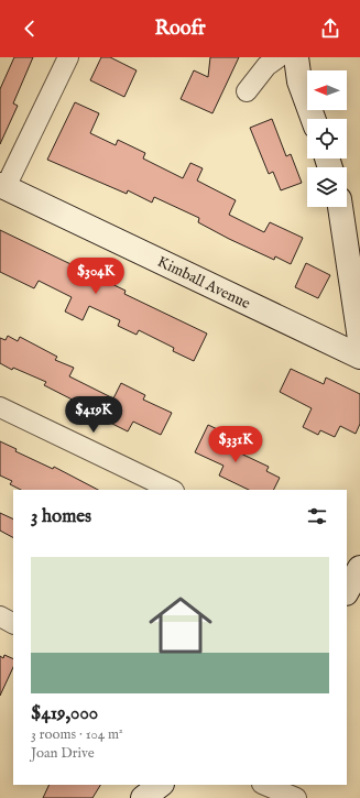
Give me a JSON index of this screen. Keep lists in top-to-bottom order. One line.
{"streets":{"street":["Kimball Avenue"]},"north":"left","page":{"header":"Roofr","price":["$304K","$419K","$331K"],"heading":"3 homes","list":[{"name":"$419,000","note":"3 rooms · 104 m² · Joan Drive"}]}}
